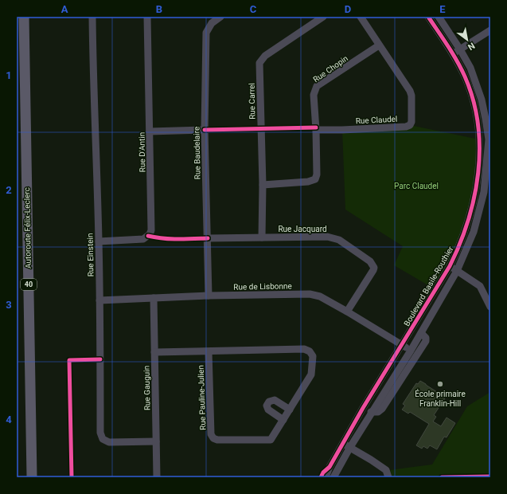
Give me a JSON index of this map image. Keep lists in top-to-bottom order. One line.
{"streets":{"highway":["Autoroute Félix-Leclerc","40"],"street":["Rue Chopin","Rue Carrel","Rue Claudel","Rue D'Antin","Rue Baudelaire","Rue Jacquard","Rue Einstein","Rue de Lisbonne","Boulevard Basile-Routhier","Rue Gauguin","Rue Pauline-Julien"]},"crossings":[["Rue Chopin","Rue Carrel"],["Rue Chopin","Rue Claudel"],["Rue Carrel","Rue Jacquard"],["Rue D'Antin","Rue Einstein"],["Rue Baudelaire","Rue Jacquard"],["Rue Baudelaire","Rue de Lisbonne"],["Rue Jacquard","Rue de Lisbonne"],["Rue Einstein","Rue de Lisbonne"],["Rue Einstein","Rue Gauguin"],["Rue de Lisbonne","Boulevard Basile-Routhier"],["Rue de Lisbonne","Rue Gauguin"],["Rue Gauguin","Rue Pauline-Julien"]],"parks":["Parc Claudel"],"places":["École primaire Franklin-Hill"],"north":"bottom right","grid":{"columns":["A","B","C","D","E"],"rows":["1","2","3","4"]}}
